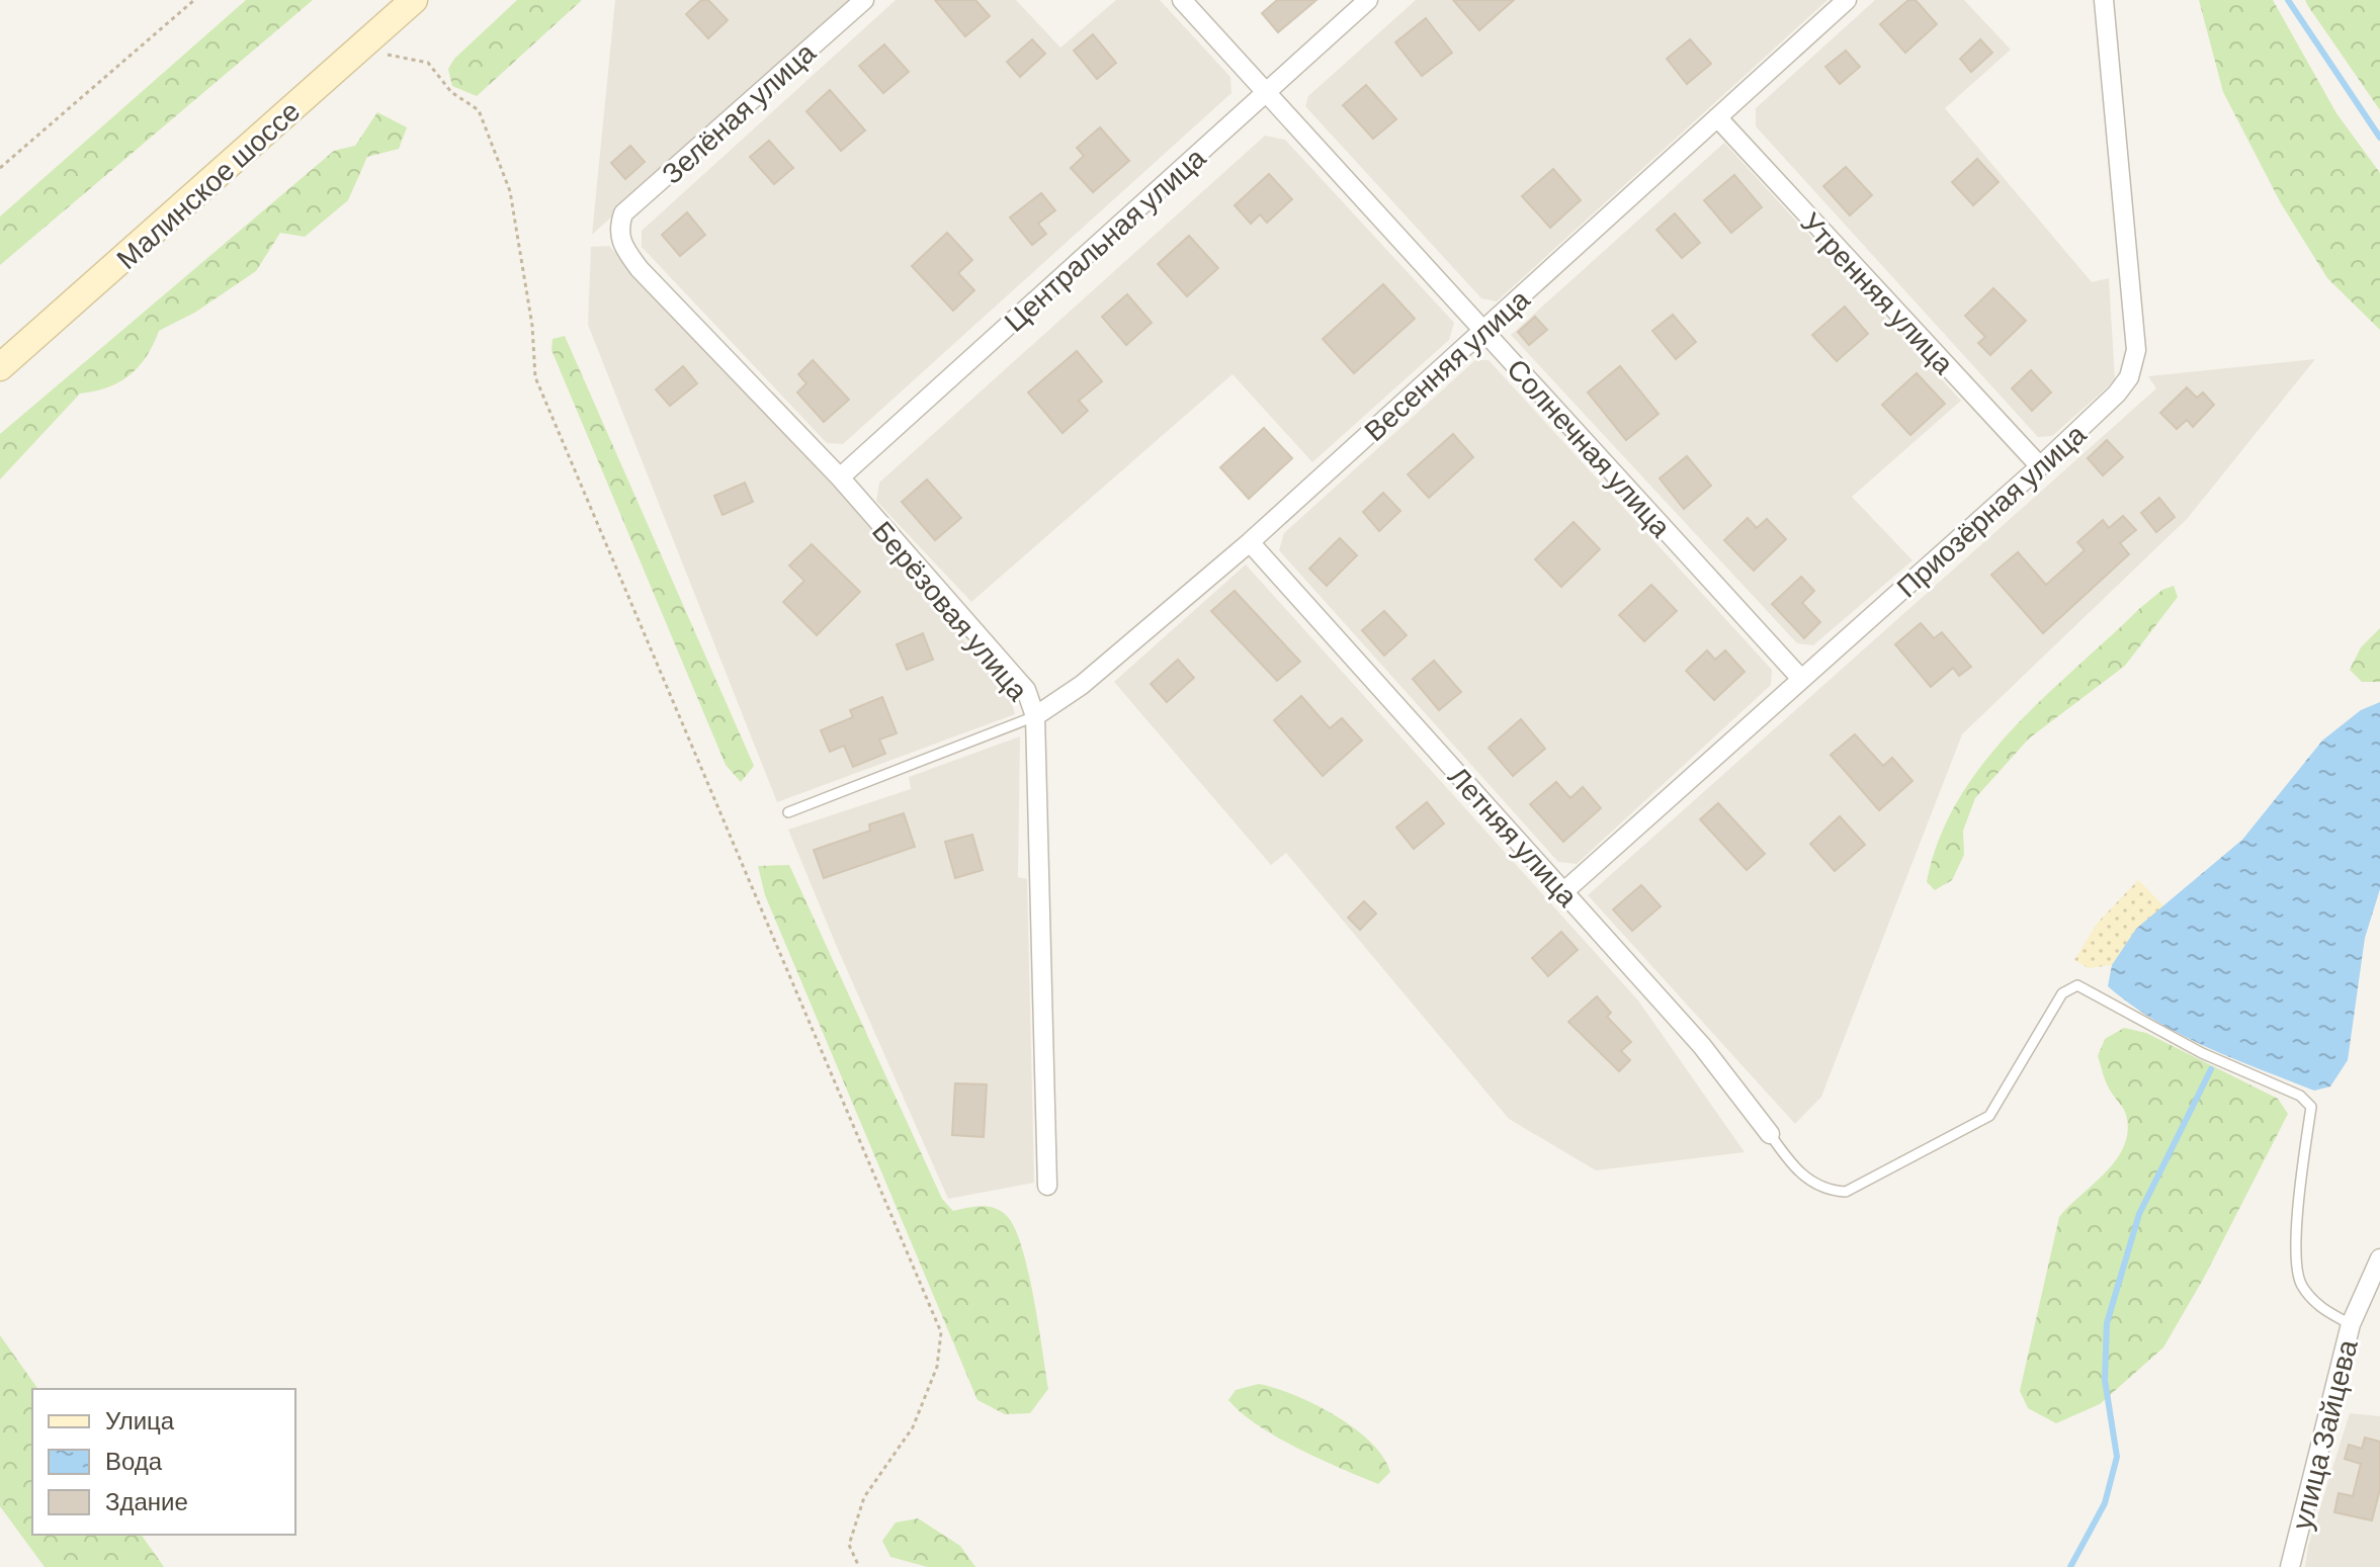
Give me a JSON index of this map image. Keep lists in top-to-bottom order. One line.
{"streets":{"main road":["Малинское шоссе"],"street":["Зелёная улица","Центральная улица","Утренняя улица","Весенняя улица","Солнечная улица","Приозёрная улица","Берёзовая улица","Летняя улица","улица Зайцева"]},"crossings":[["Зелёная улица","Берёзовая улица"],["Центральная улица","Солнечная улица"],["Центральная улица","Берёзовая улица"],["Утренняя улица","Весенняя улица"],["Утренняя улица","Приозёрная улица"],["Весенняя улица","Солнечная улица"],["Весенняя улица","Берёзовая улица"],["Весенняя улица","Летняя улица"],["Солнечная улица","Приозёрная улица"],["Приозёрная улица","Летняя улица"]],"legend":["Улица","Вода","Здание"]}
